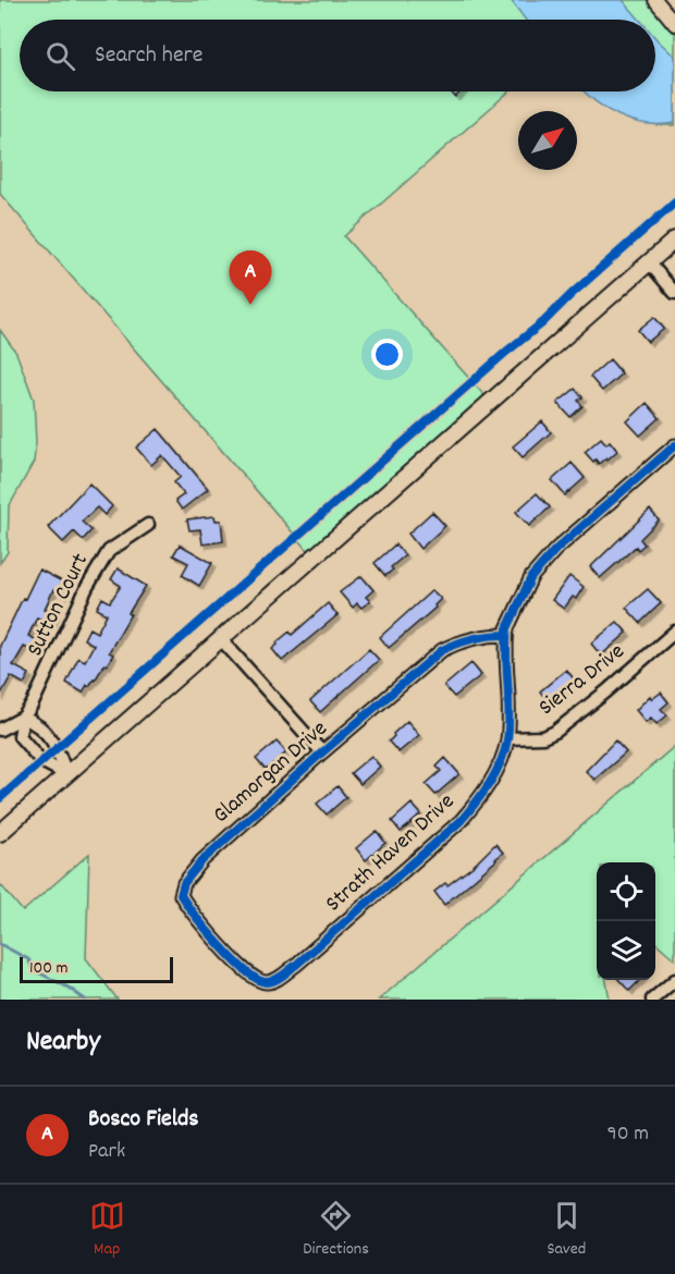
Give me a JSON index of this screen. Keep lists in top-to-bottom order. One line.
{"streets":{"street":["Sutton Court","Sierra Drive","Glamorgan Drive","Strath Haven Drive"]},"crossings":[["Sierra Drive","Strath Haven Drive"],["Glamorgan Drive","Strath Haven Drive"]],"scale_bar":"100 m","north":"top right","page":{"search":"Search here","pins":"A","scale":"100 m","heading":"Nearby","list":[{"mark":"A","name":"Bosco Fields","note":"Park","value":"90 m"}],"nav":["Map","Directions","Saved"]}}
